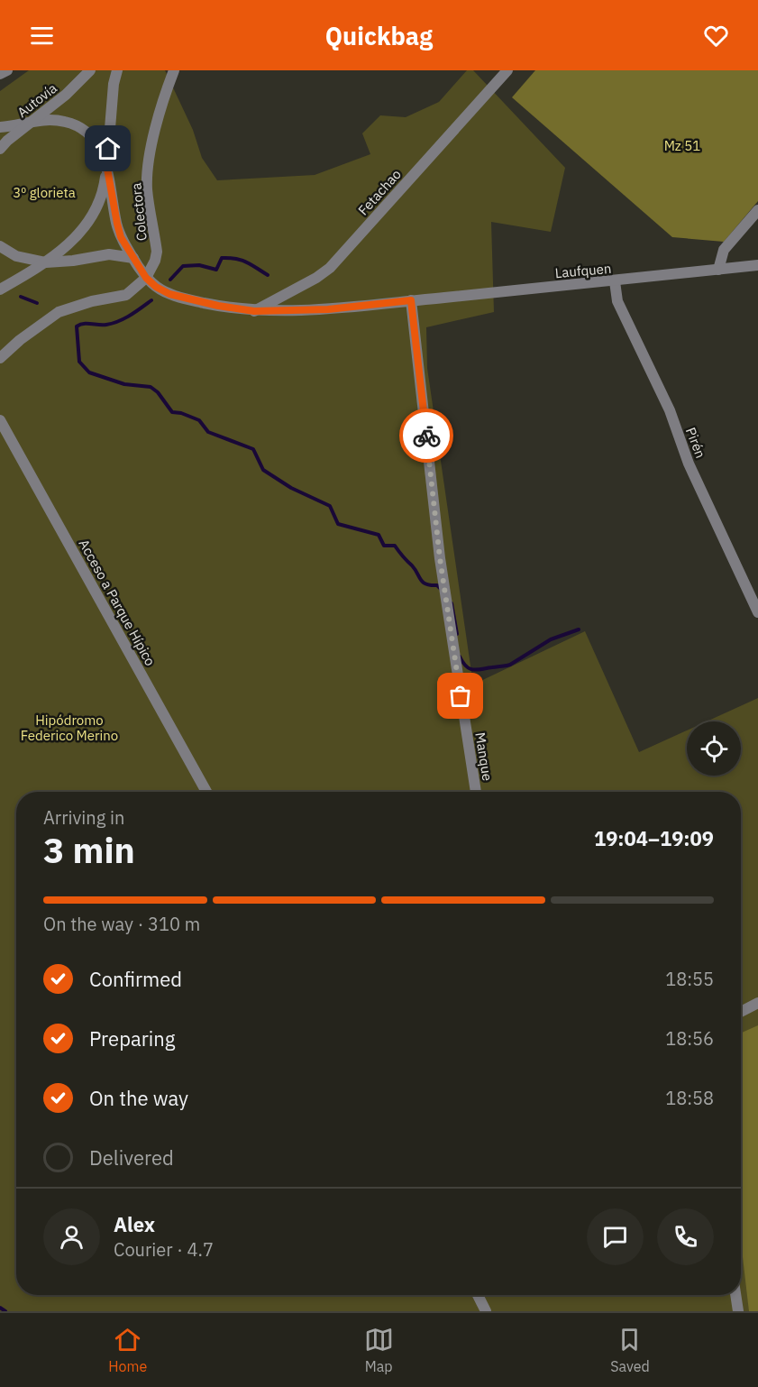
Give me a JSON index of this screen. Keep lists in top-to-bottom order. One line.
{"streets":{"street":["Autovía","Fetachao","Colectora","Laufquen","Pirén","Acceso a Parque Hípico","Manque"]},"crossings":[["Fetachao","Laufquen"],["Colectora","Laufquen"],["Laufquen","Pirén"],["Laufquen","Manque"]],"parks":["Mz 51","3º glorieta","Hipódromo Federico Merino"],"page":{"header":"Quickbag","heading":["3 min","Arriving in","19:04–19:09"],"panel":["Alex","Courier · 4.7"],"bar":"On the way · 310 m","list":[["Confirmed","18:55"],["Preparing","18:56"],["On the way","18:58"],"Delivered"],"tabs":["Home","Map","Saved"]}}
